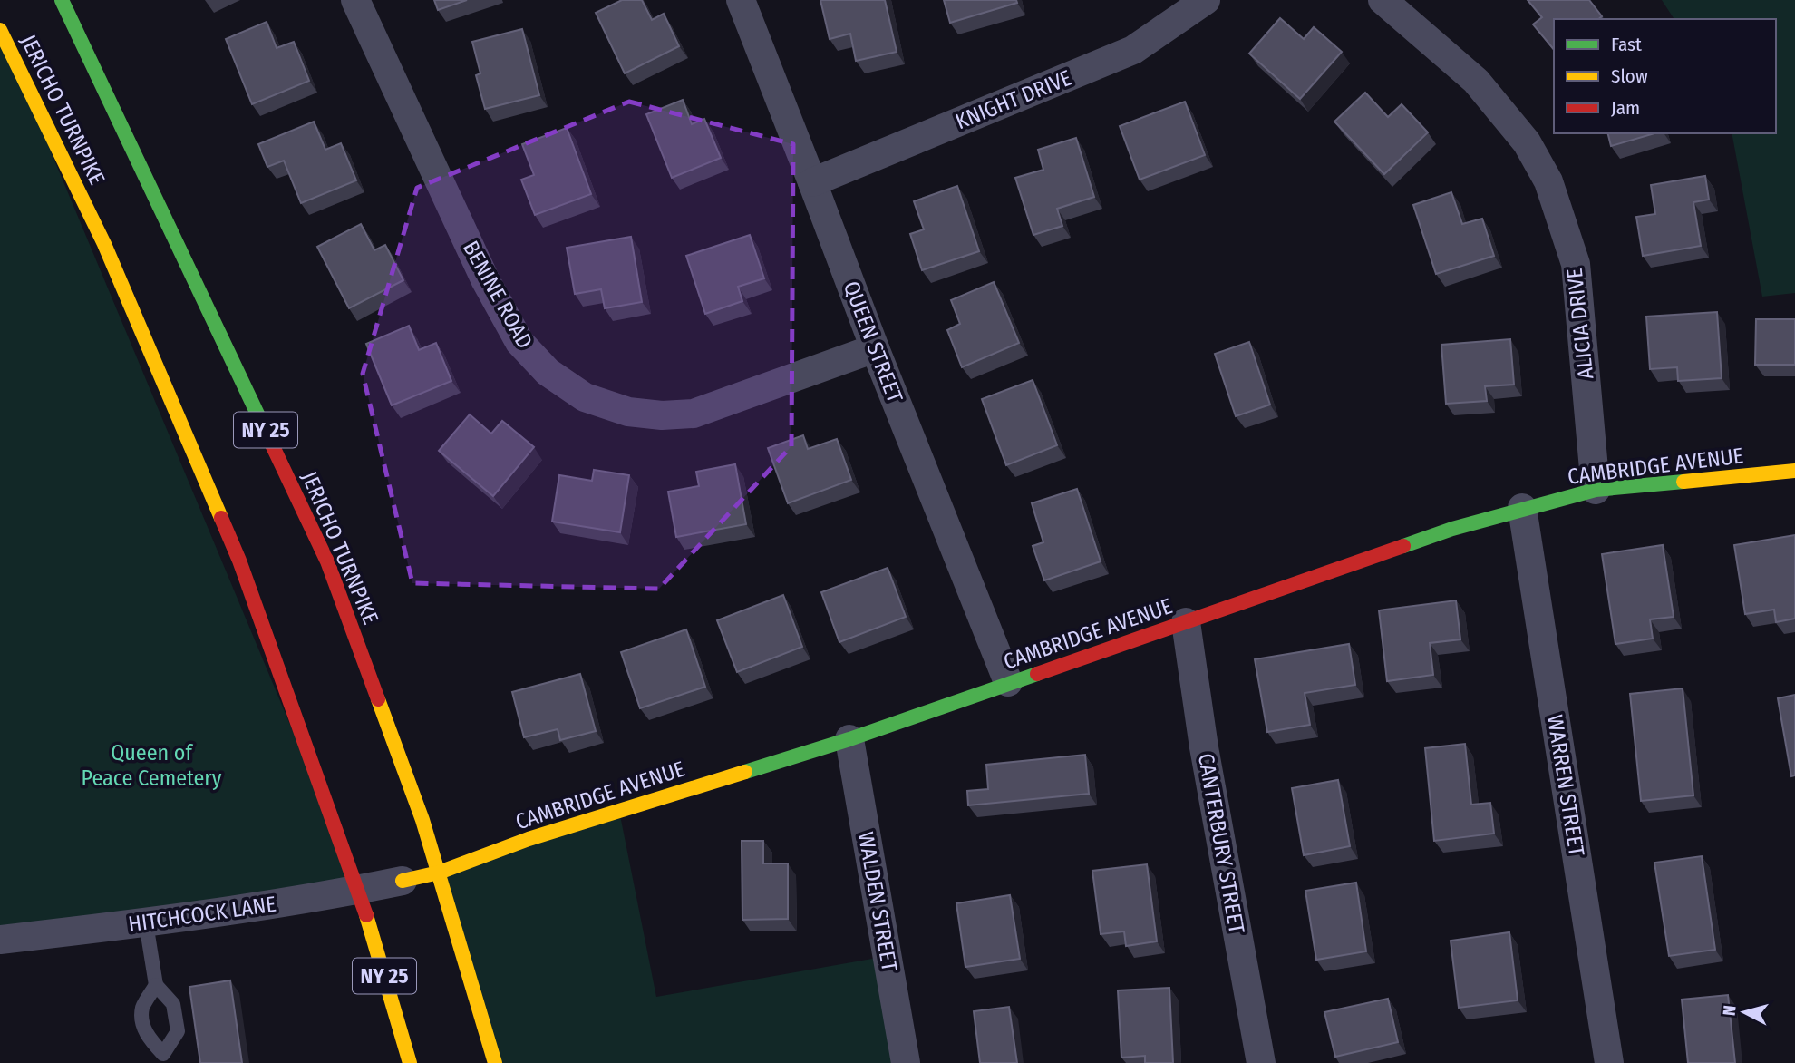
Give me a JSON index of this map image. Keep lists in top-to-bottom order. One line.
{"streets":{"main road":["JERICHO TURNPIKE","NY 25","CAMBRIDGE AVENUE"],"street":["KNIGHT DRIVE","BENINE ROAD","ALICIA DRIVE","QUEEN STREET","WARREN STREET","CANTERBURY STREET","WALDEN STREET","HITCHCOCK LANE"]},"crossings":[["KNIGHT DRIVE","QUEEN STREET"],["JERICHO TURNPIKE","CAMBRIDGE AVENUE"],["JERICHO TURNPIKE","HITCHCOCK LANE"],["BENINE ROAD","QUEEN STREET"],["ALICIA DRIVE","CAMBRIDGE AVENUE"],["QUEEN STREET","CAMBRIDGE AVENUE"],["CAMBRIDGE AVENUE","WARREN STREET"],["CAMBRIDGE AVENUE","CANTERBURY STREET"],["CAMBRIDGE AVENUE","WALDEN STREET"],["CAMBRIDGE AVENUE","HITCHCOCK LANE"]],"parks":["Queen of Peace Cemetery"],"legend":["Fast","Slow","Jam"],"north":"left"}
